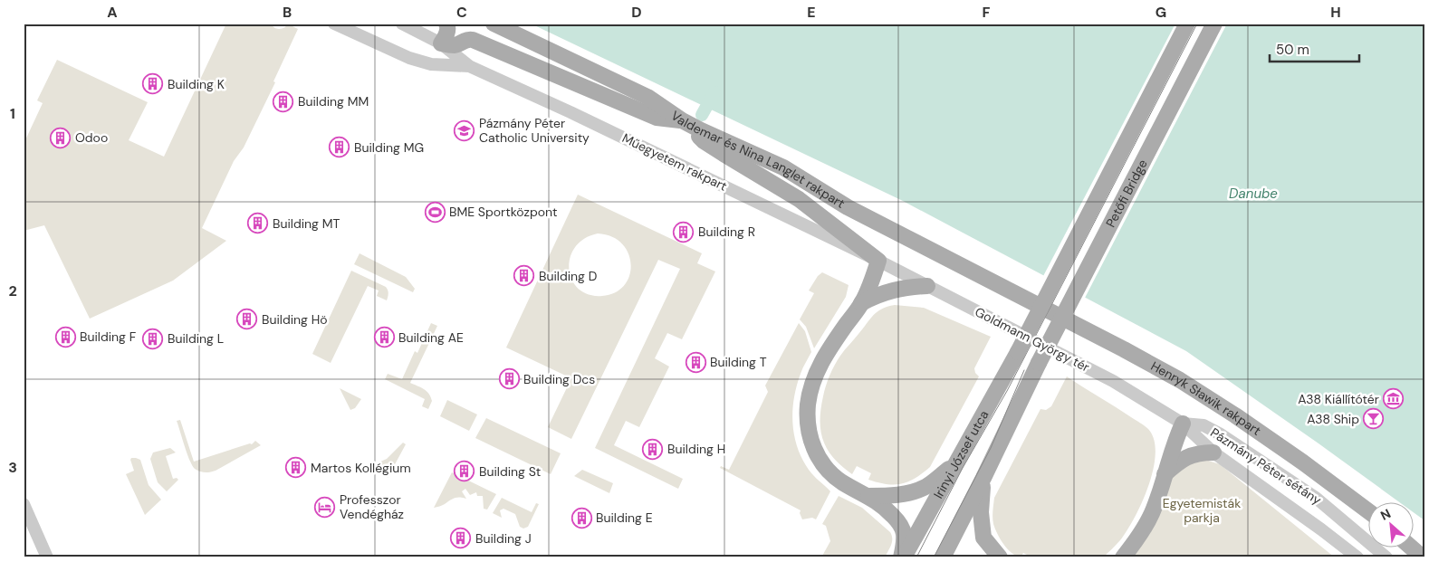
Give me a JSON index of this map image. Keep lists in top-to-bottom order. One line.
{"streets":{"main road":["Valdemar és Nina Langlet rakpart","Petőfi Bridge","Henryk Sławik rakpart","Irinyi József utca"],"street":["Műegyetem rakpart","Goldmann György tér","Pázmány Péter sétány"]},"crossings":[["Valdemar és Nina Langlet rakpart","Henryk Sławik rakpart"],["Műegyetem rakpart","Goldmann György tér"],["Petőfi Bridge","Irinyi József utca"],["Goldmann György tér","Pázmány Péter sétány"]],"water":["Danube"],"parks":["Egyetemisták parkja"],"places":{"building":["Building K","Building MM","Odoo","Building MG","Building MT","Building R","Building D","Building Hö","Building F","Building AE","Building L","Building T","Building Dcs","Building H","Martos Kollégium","Building St","Building E","Building J"],"school or university":["Pázmány Péter Catholic University"],"sports":["BME Sportközpont"],"museum":["A38 Kiállítótér"],"bar":["A38 Ship"],"hotel":["Professzor Vendégház"]},"scale_bar":"50 m","north":"top left","grid":{"columns":["A","B","C","D","E","F","G","H"],"rows":["1","2","3"]}}
